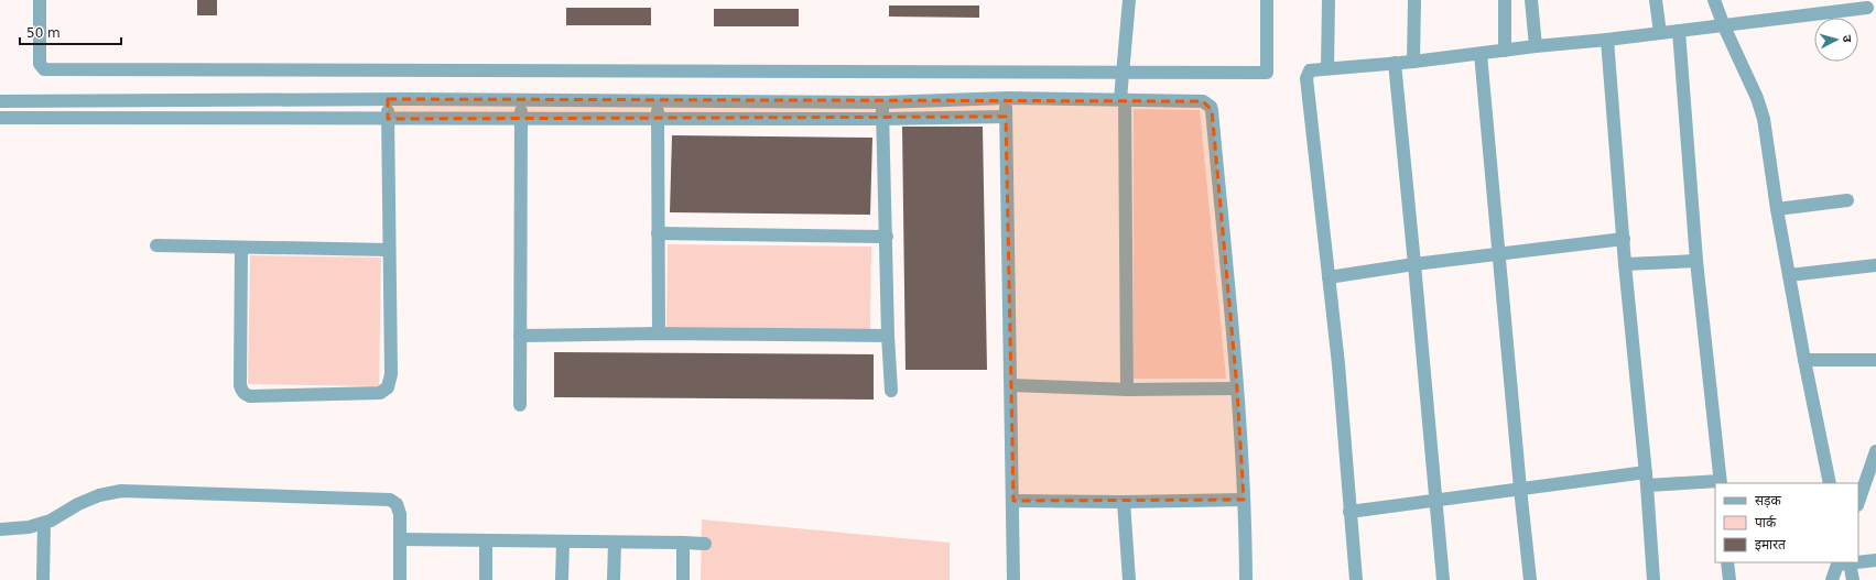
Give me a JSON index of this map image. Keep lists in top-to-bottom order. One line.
{"legend":["सड़क","पार्क","इमारत"],"scale_bar":"50 m","north":"right"}
